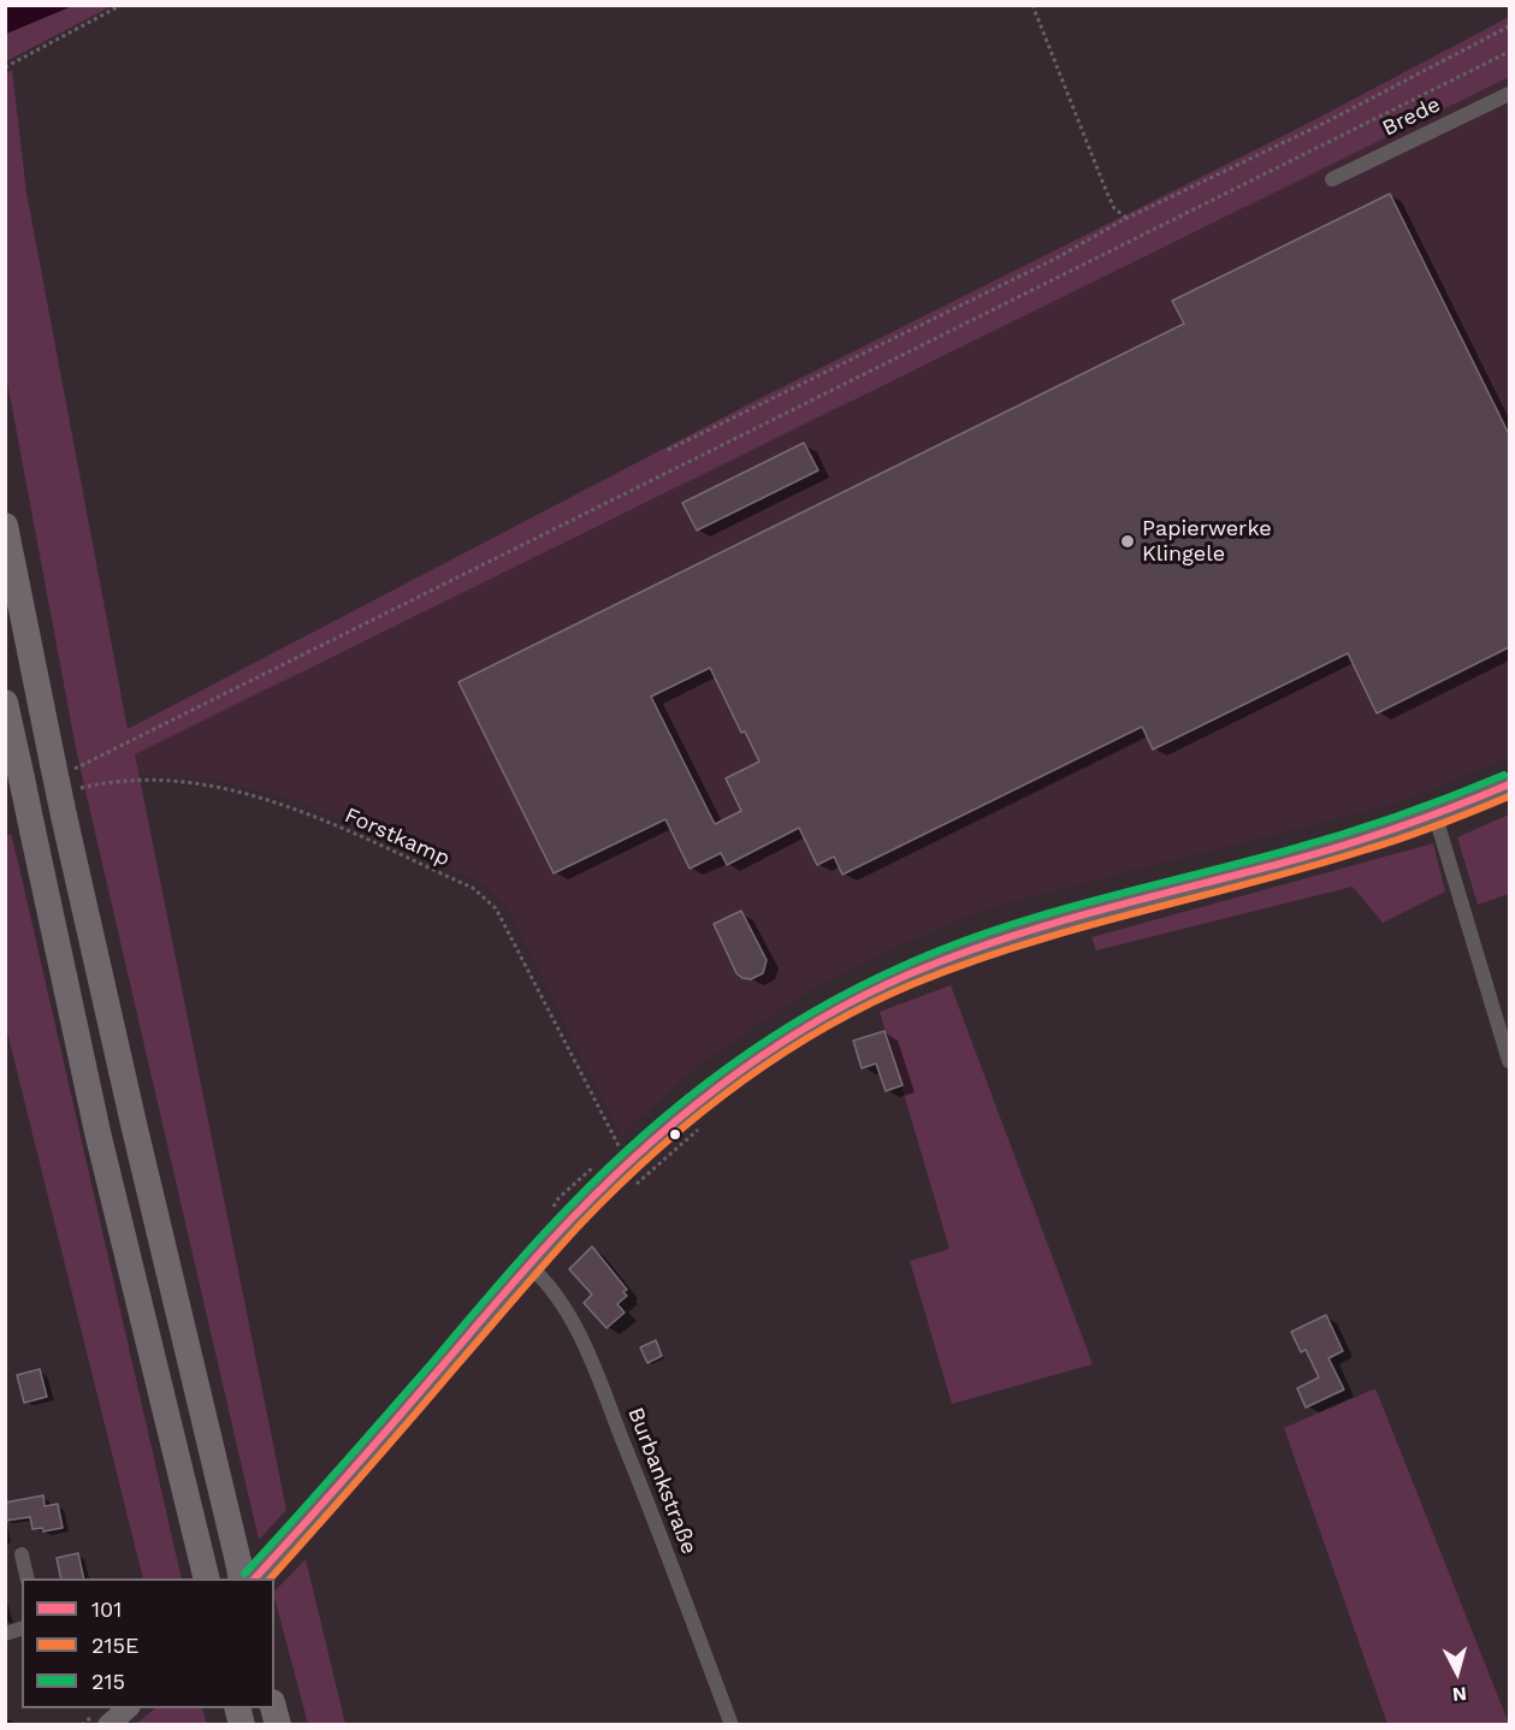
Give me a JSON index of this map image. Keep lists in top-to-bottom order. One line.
{"streets":{"street":["Brede","Burbankstraße"],"path":["Forstkamp"]},"places":["Papierwerke Klingele"],"lines":["transit line 215","transit line 101","transit line 215E"],"legend":["101","215E","215"],"north":"bottom"}
